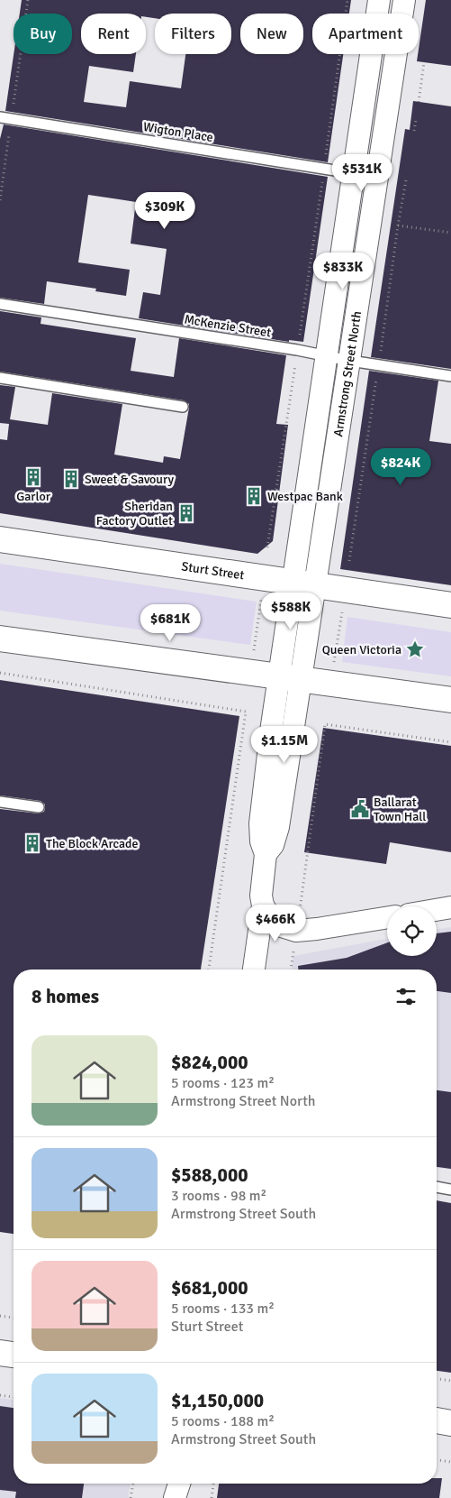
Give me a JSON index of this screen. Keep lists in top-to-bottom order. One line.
{"streets":{"street":["Armstrong Street North","Sturt Street"],"lane":["Wigton Place","McKenzie Street"]},"crossings":[["Wigton Place","Armstrong Street North"],["McKenzie Street","Armstrong Street North"],["Armstrong Street North","Sturt Street"]],"places":{"building":["Garlor","Sweet & Savoury","Westpac Bank","Sheridan Factory Outlet","The Block Arcade"],"place":["Queen Victoria"],"public building":["Ballarat Town Hall"]},"page":{"chip":["Buy","Rent","Filters","New","Apartment"],"price":["$531K","$309K","$833K","$824K","$588K","$681K","$1.15M","$466K"],"heading":"8 homes","list":[{"name":"$824,000","note":"5 rooms · 123 m² · Armstrong Street North"},{"name":"$588,000","note":"3 rooms · 98 m² · Armstrong Street South"},{"name":"$681,000","note":"5 rooms · 133 m² · Sturt Street"},{"name":"$1,150,000","note":"5 rooms · 188 m² · Armstrong Street South"}]}}
